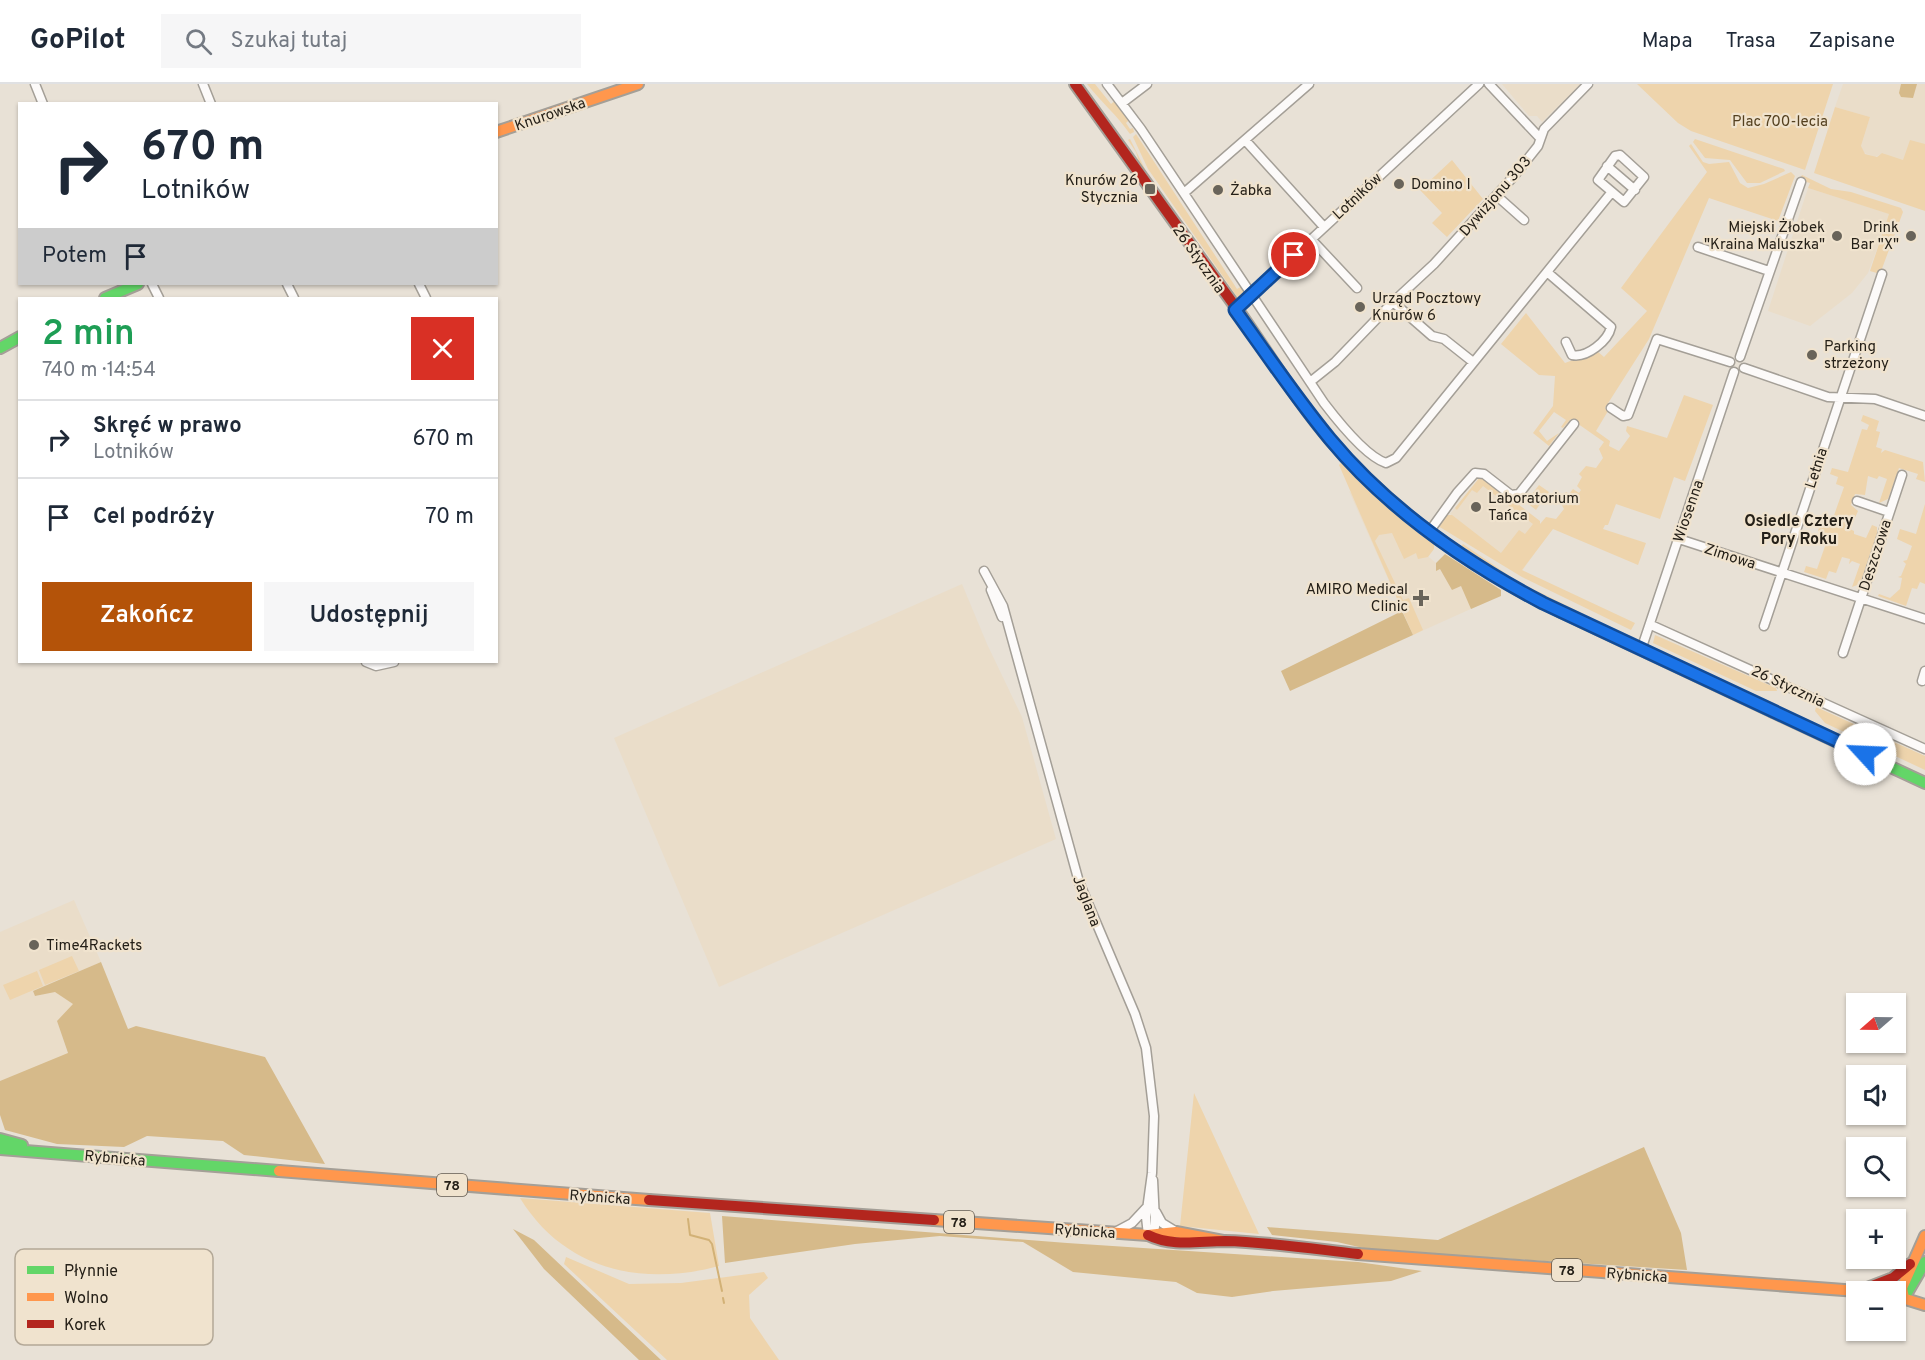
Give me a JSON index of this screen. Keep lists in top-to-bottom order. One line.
{"streets":{"main road":["Knurowska","26 Stycznia","Rybnicka","78"],"street":["Lotników","Dywizjonu 303","Letnia","Wiosenna","Deszczowa","Zimowa","Jaglana"]},"crossings":[["Lotników","26 Stycznia"],["26 Stycznia","Wiosenna"],["Letnia","Zimowa"],["Wiosenna","Zimowa"],["Deszczowa","Zimowa"],["Jaglana","Rybnicka"]],"districts":["Osiedle Cztery Pory Roku"],"parks":["Plac 700-lecia"],"places":{"other":["Domino I","Żabka","Miejski Żłobek \"Kraina Maluszka\"","Drink Bar \"X\"","Urząd Pocztowy Knurów 6","Parking strzeżony","Laboratorium Tańca","Time4Rackets"],"transit":["Knurów 26 Stycznia"],"health":["AMIRO Medical Clinic"]},"legend":["Płynnie","Wolno","Korek"],"north":"left","page":{"header":"GoPilot","search":"Szukaj tutaj","nav":["Mapa","Trasa","Zapisane"],"turn":["670 m","Lotników"],"then":"Potem","heading":["2 min","740 m · 14:54"],"list":[{"name":"Skręć w prawo","note":"Lotników","value":"670 m"},{"name":"Cel podróży","value":"70 m"}],"buttons":["Zakończ","Udostępnij"],"map_buttons":["+","−"]}}
